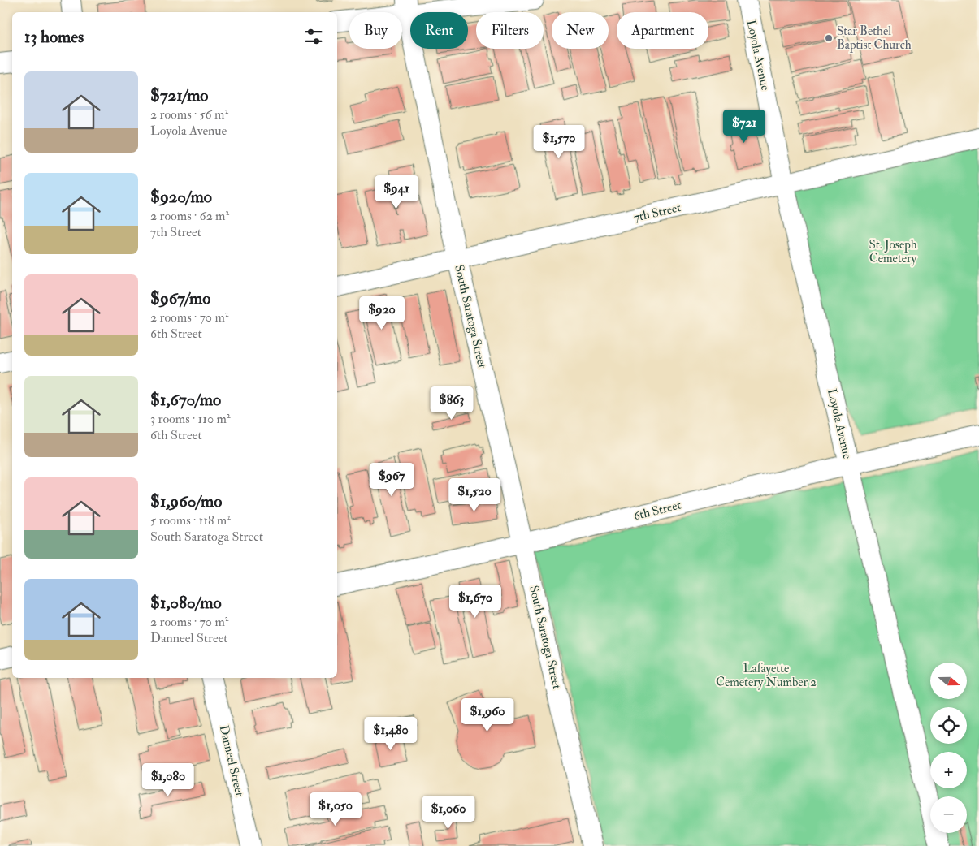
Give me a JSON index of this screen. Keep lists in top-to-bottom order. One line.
{"streets":{"street":["Loyola Avenue","7th Street","South Saratoga Street","6th Street","Danneel Street"]},"crossings":[["Loyola Avenue","7th Street"],["Loyola Avenue","6th Street"],["7th Street","South Saratoga Street"],["South Saratoga Street","6th Street"]],"parks":["St. Joseph Cemetery","Lafayette Cemetery Number 2"],"places":["Star Bethel Baptist Church"],"north":"right","page":{"chip":["Buy","Rent","Filters","New","Apartment"],"heading":"13 homes","list":[{"name":"$721/mo","note":"2 rooms · 56 m² · Loyola Avenue"},{"name":"$920/mo","note":"2 rooms · 62 m² · 7th Street"},{"name":"$967/mo","note":"2 rooms · 70 m² · 6th Street"},{"name":"$1,670/mo","note":"3 rooms · 110 m² · 6th Street"},{"name":"$1,960/mo","note":"5 rooms · 118 m² · South Saratoga Street"},{"name":"$1,080/mo","note":"2 rooms · 70 m² · Danneel Street"}],"price":["$721","$1,570","$941","$920","$863","$967","$1,520","$1,670","$1,960","$1,480","$1,080","$1,050","$1,060"],"map_buttons":["+","−"]}}
